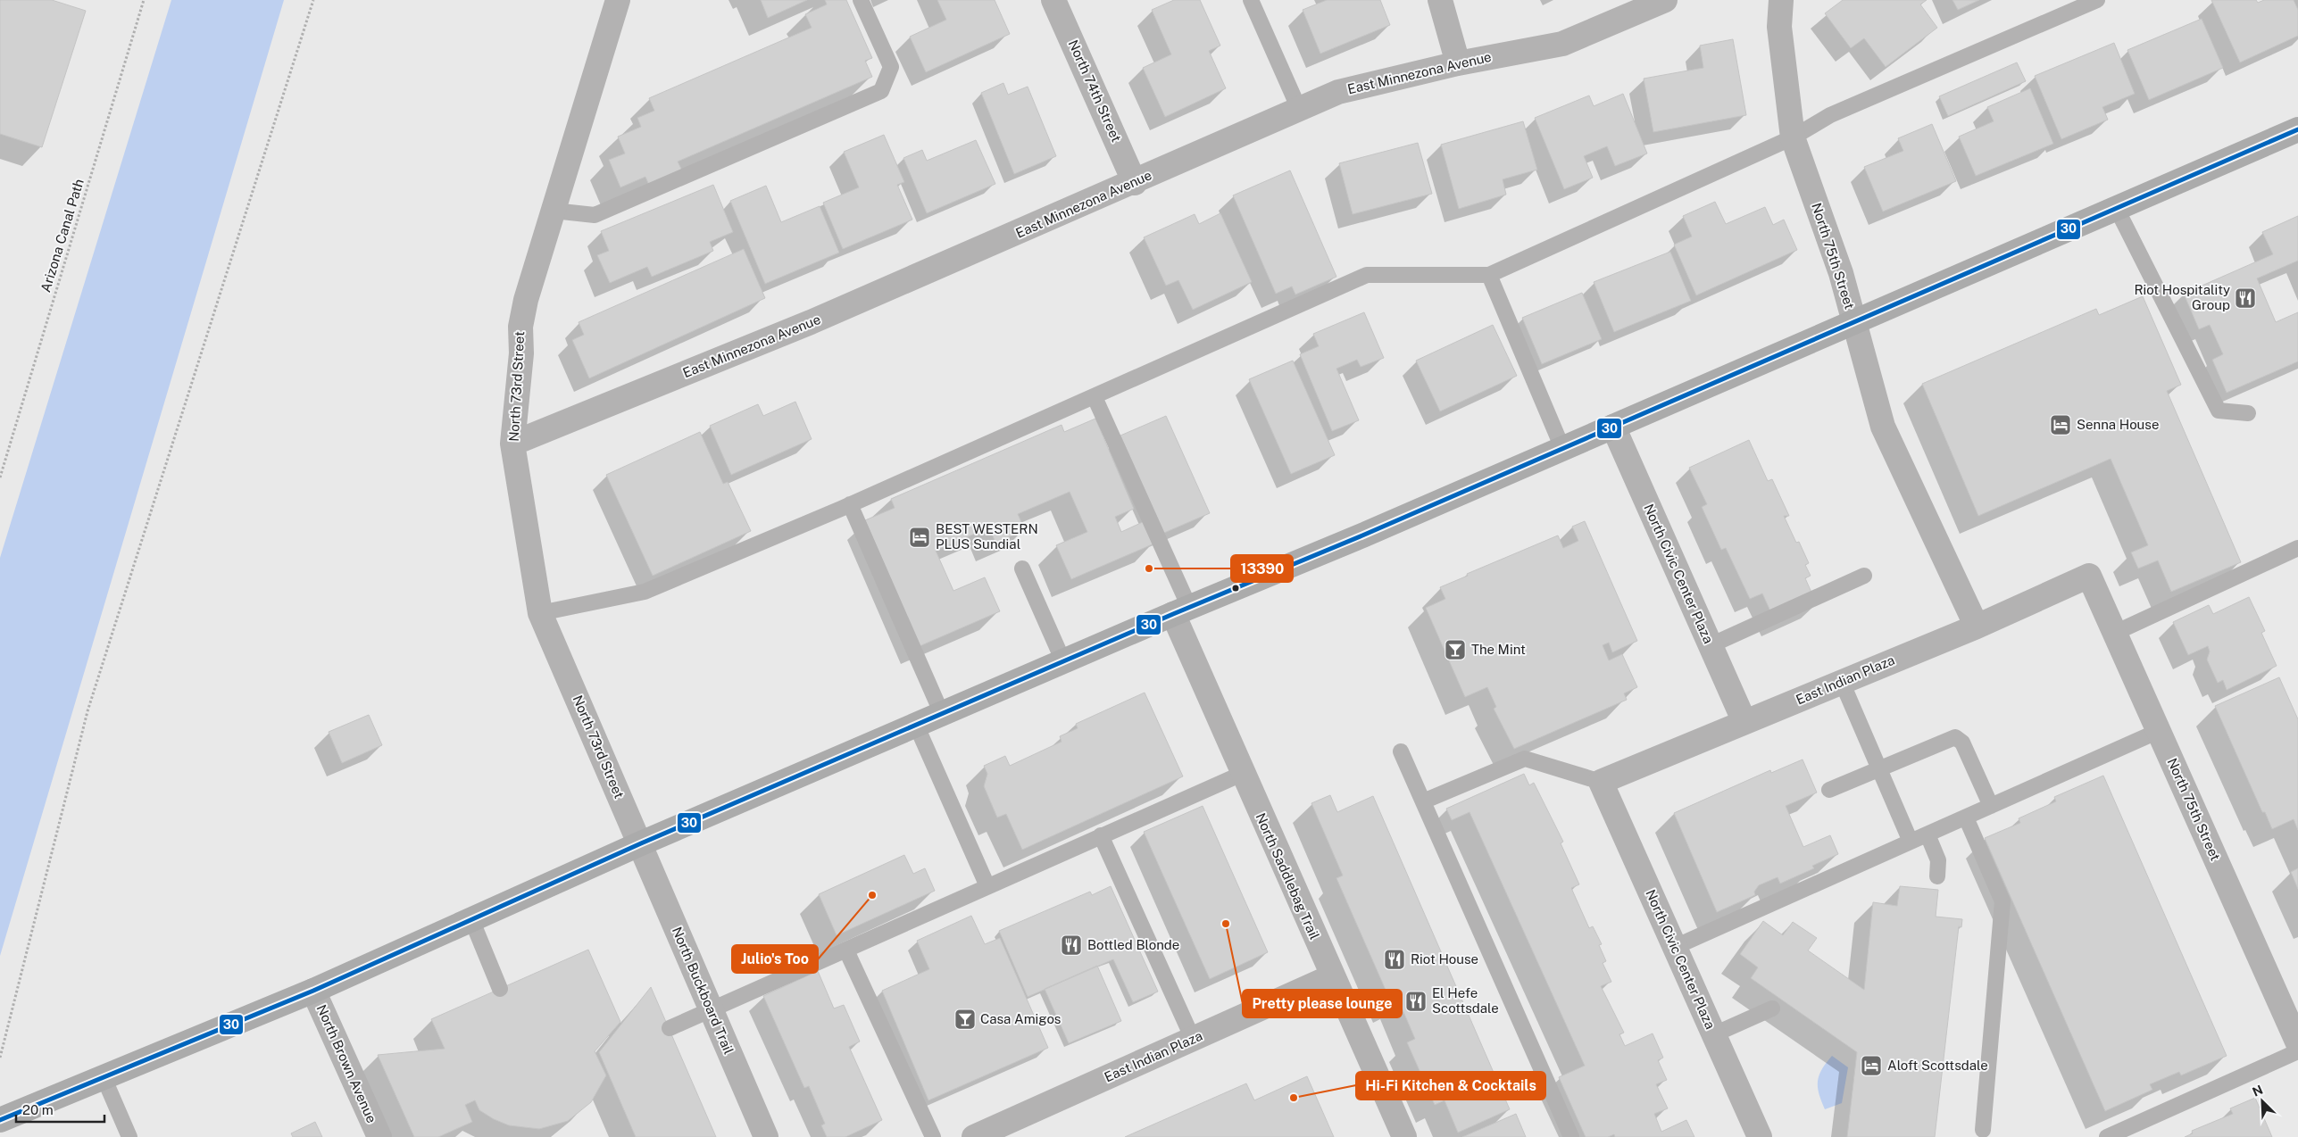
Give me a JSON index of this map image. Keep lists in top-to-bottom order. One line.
{"streets":{"street":["East Minnezona Avenue","North 74th Street","North 75th Street","North 73rd Street","North Civic Center Plaza","East Indian Plaza","North Saddlebag Trail","North Buckboard Trail","North Brown Avenue"],"path":["Arizona Canal Path"]},"crossings":[["East Minnezona Avenue","North 74th Street"],["East Minnezona Avenue","North 73rd Street"],["North 75th Street","East Indian Plaza"],["North 73rd Street","North Buckboard Trail"],["North Civic Center Plaza","East Indian Plaza"],["East Indian Plaza","North Saddlebag Trail"]],"places":{"restaurant":["Riot Hospitality Group","Bottled Blonde","Riot House","El Hefe Scottsdale"],"hotel":["Senna House","BEST WESTERN PLUS Sundial","Aloft Scottsdale"],"other":["13390","Julio's Too","Pretty please lounge","Hi-Fi Kitchen & Cocktails"],"bar":["The Mint","Casa Amigos"]},"lines":["transit line 30"],"scale_bar":"20 m","north":"top left"}
